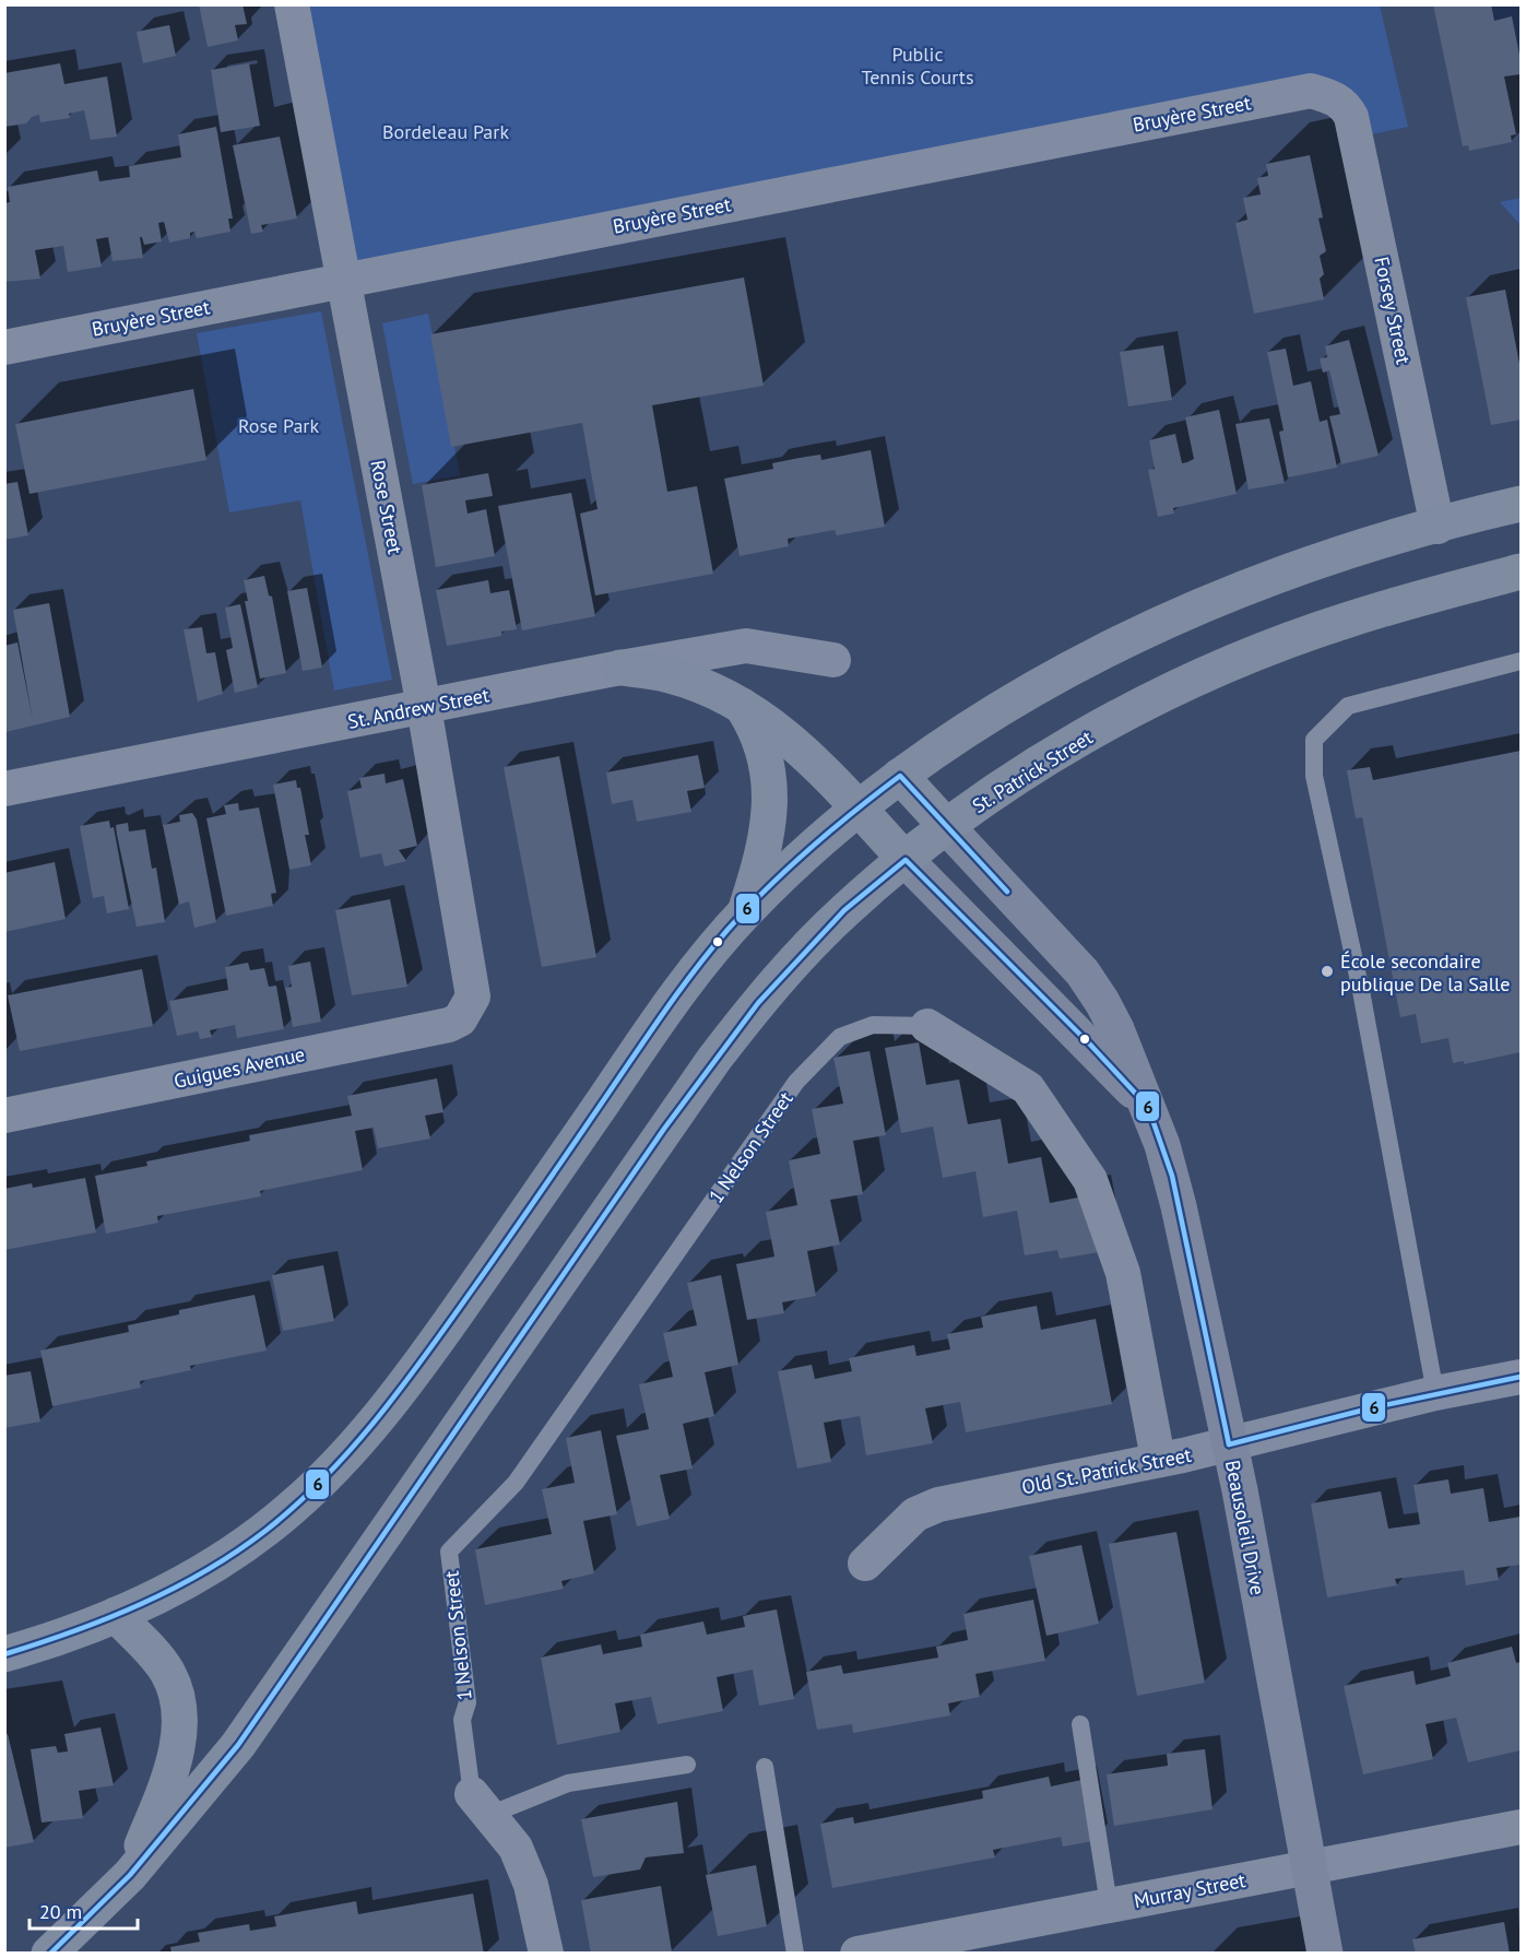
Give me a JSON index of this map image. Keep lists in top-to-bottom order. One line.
{"streets":{"main road":["St. Patrick Street"],"street":["Bruyère Street","Forsey Street","Rose Street","St. Andrew Street","Guigues Avenue","1 Nelson Street","Old St. Patrick Street","Beausoleil Drive","Murray Street"]},"crossings":[["Bruyère Street","Forsey Street"],["Bruyère Street","Rose Street"],["Rose Street","St. Andrew Street"],["Rose Street","Guigues Avenue"],["St. Patrick Street","Beausoleil Drive"],["1 Nelson Street","Old St. Patrick Street"],["Old St. Patrick Street","Beausoleil Drive"],["Beausoleil Drive","Murray Street"]],"parks":["Public Tennis Courts","Bordeleau Park","Rose Park"],"places":["École secondaire publique De la Salle"],"lines":["transit line 6"],"scale_bar":"20 m"}
